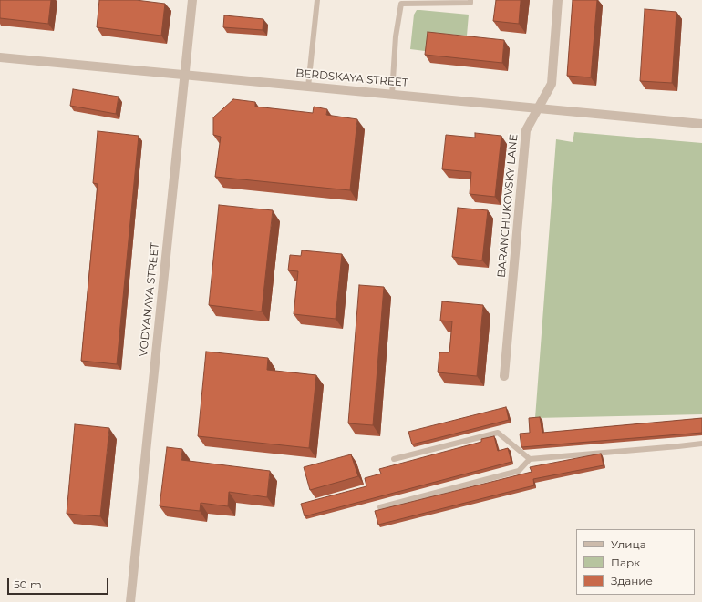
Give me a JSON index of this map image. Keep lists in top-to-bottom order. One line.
{"streets":{"street":["BERDSKAYA STREET","BARANCHUKOVSKY LANE","VODYANAYA STREET"]},"crossings":[["BERDSKAYA STREET","BARANCHUKOVSKY LANE"],["BERDSKAYA STREET","VODYANAYA STREET"]],"legend":["Улица","Парк","Здание"],"scale_bar":"50 m"}
